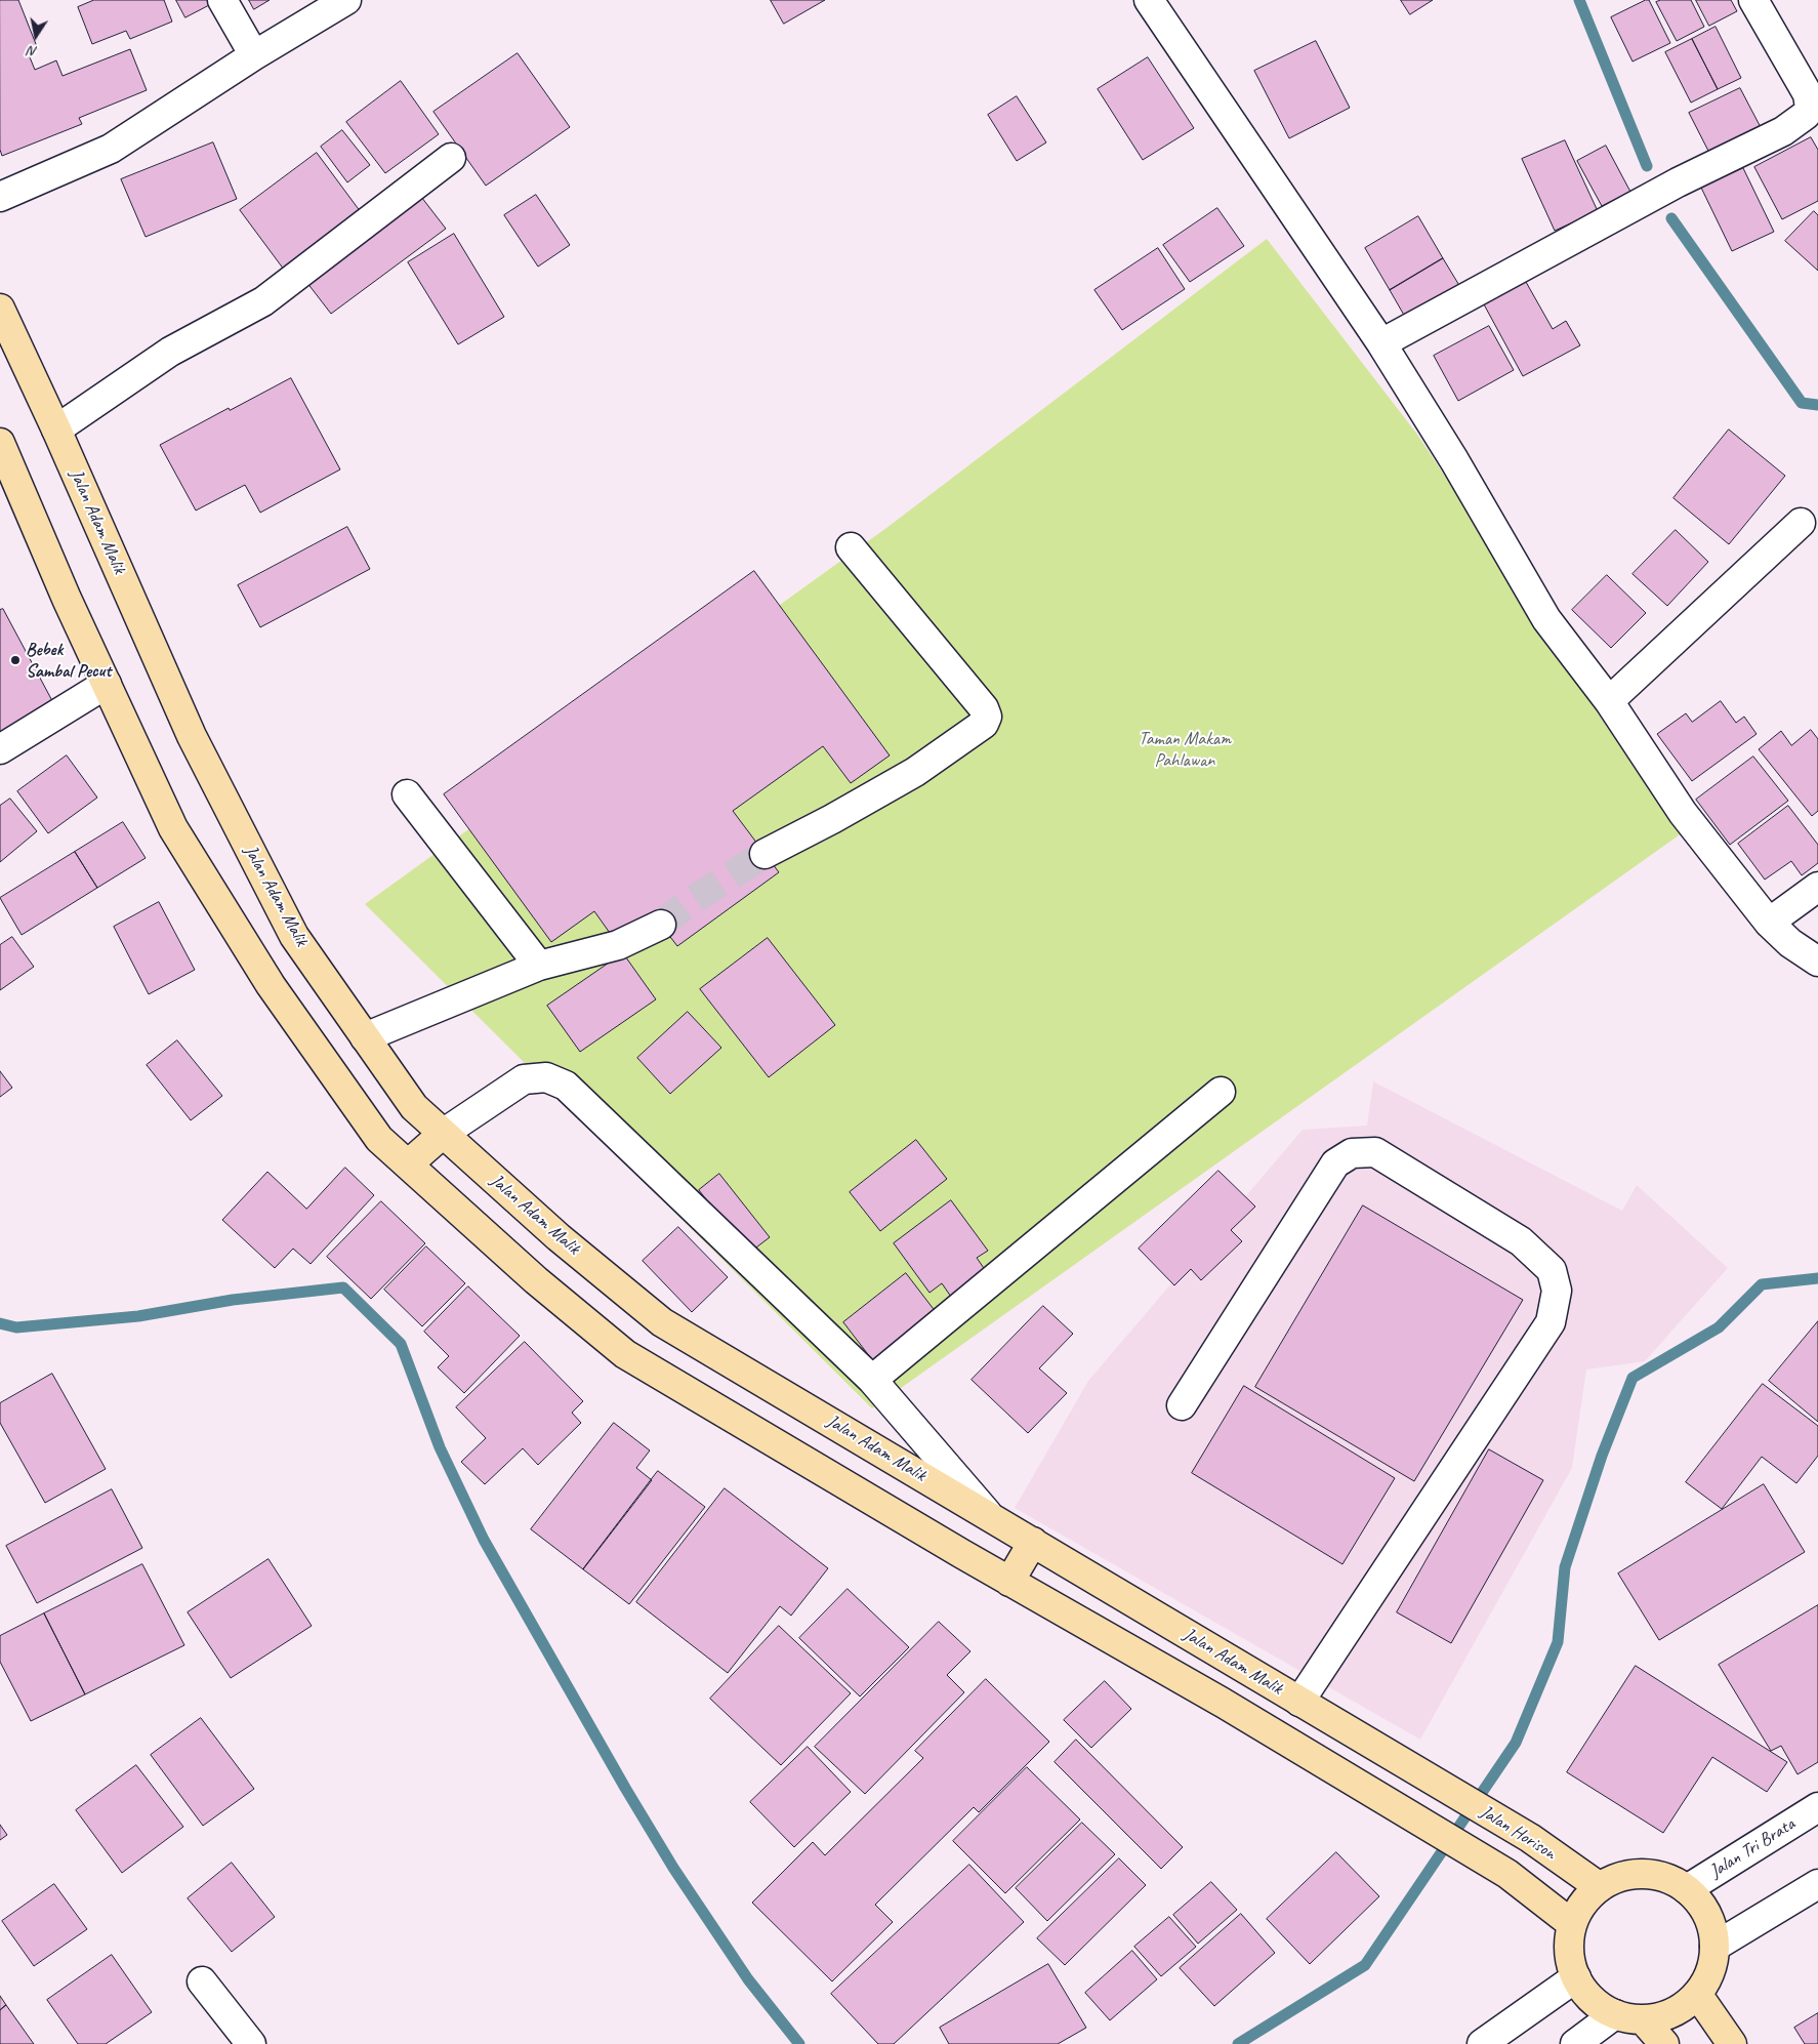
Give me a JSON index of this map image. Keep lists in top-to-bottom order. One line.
{"streets":{"main road":["Jalan Adam Malik","Jalan Horison"],"street":["Jalan Tri Brata"]},"crossings":[["Jalan Adam Malik","Jalan Horison"],["Jalan Horison","Jalan Tri Brata"]],"parks":["Taman Makam Pahlawan"],"places":["Bebek Sambal Pecut"],"north":"bottom"}
